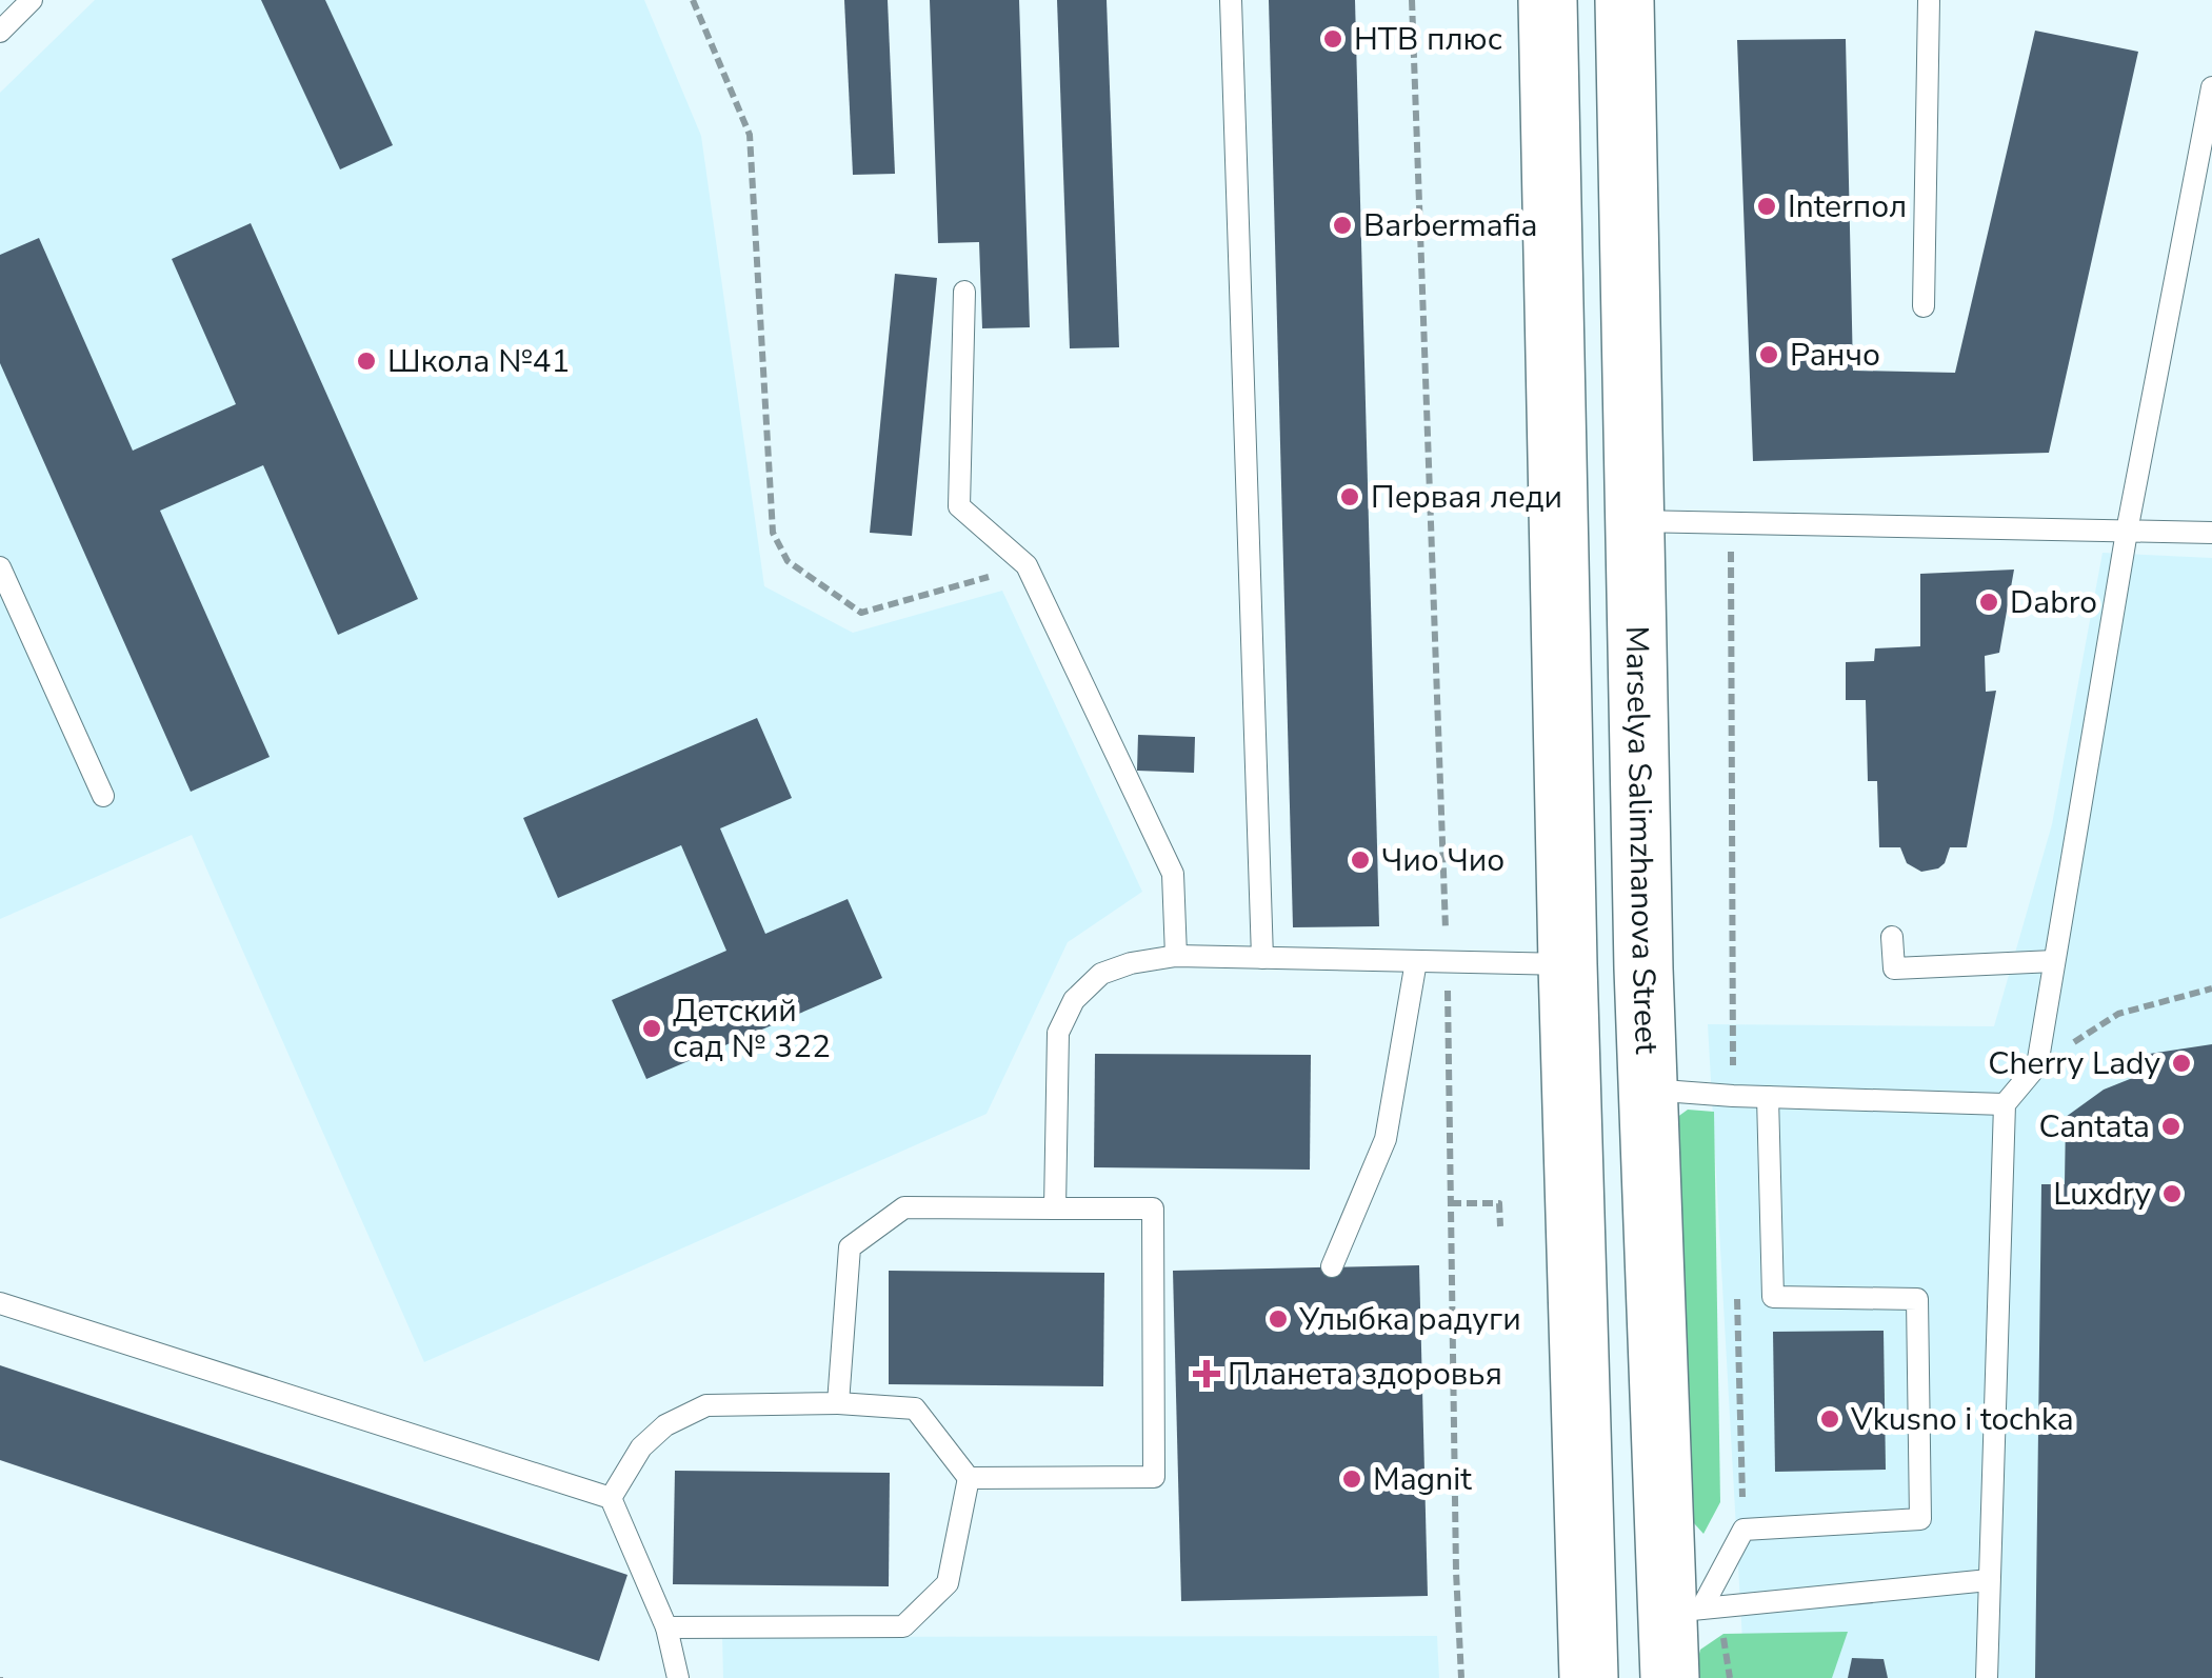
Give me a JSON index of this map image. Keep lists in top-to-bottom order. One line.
{"streets":{"main road":["Marselya Salimzhanova Street"]},"places":{"other":["НТВ плюс","Interпол","Barbermafia","Ранчо","Школа №41","Первая леди","Dabro","Чио Чио","Детский сад № 322","Cherry Lady","Cantata","Luxdry","Улыбка радуги","Vkusno i tochka","Magnit"],"health":["Планета здоровья"]}}
